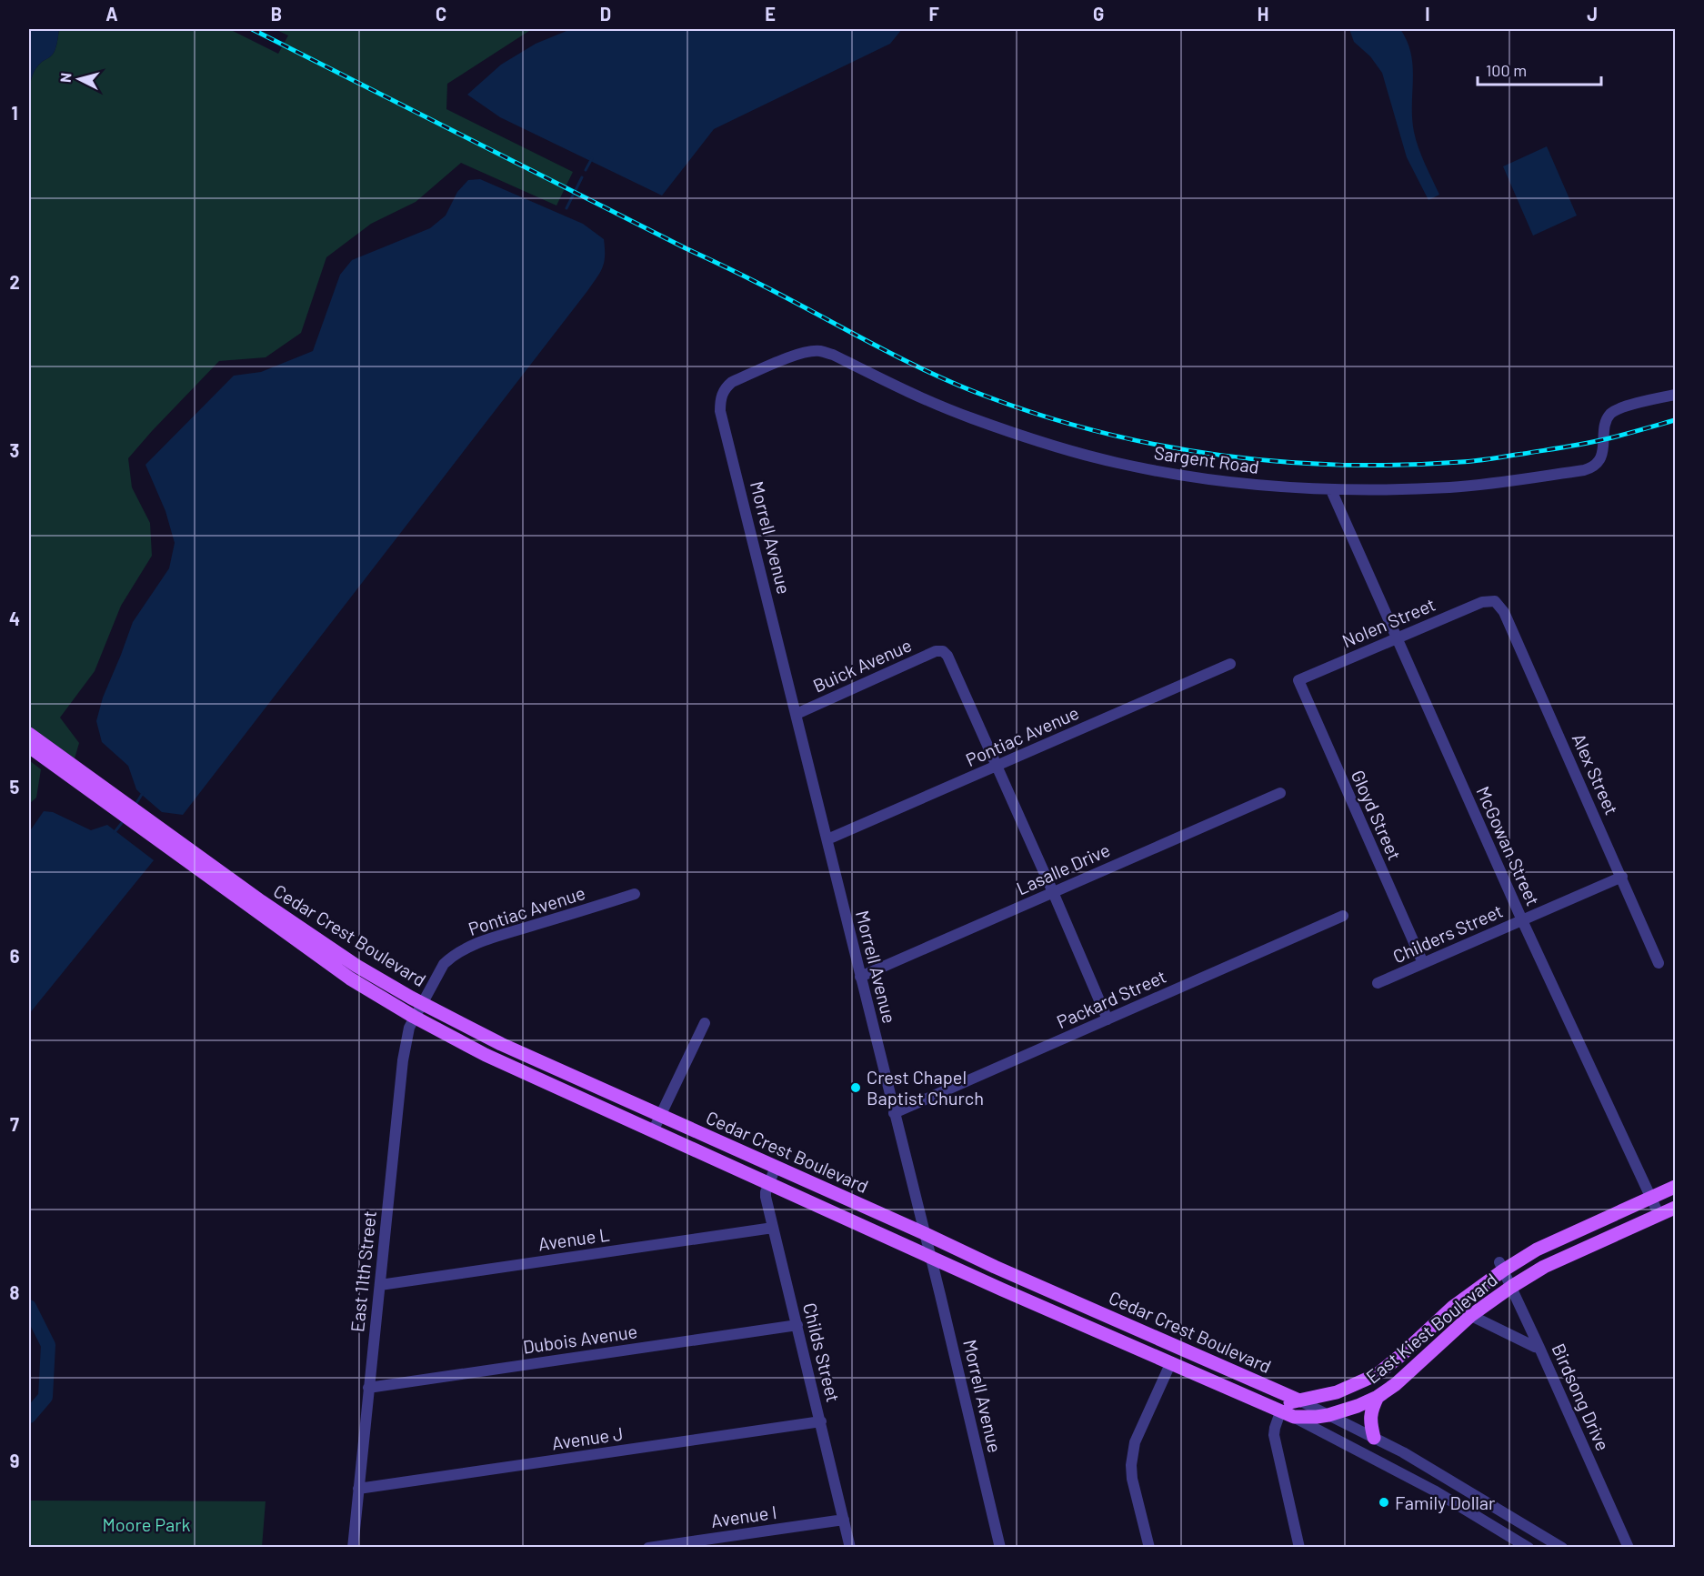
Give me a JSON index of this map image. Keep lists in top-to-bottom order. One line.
{"streets":{"main road":["Cedar Crest Boulevard","East Kiest Boulevard"],"street":["Sargent Road","Morrell Avenue","Nolen Street","Buick Avenue","Pontiac Avenue","Alex Street","Gloyd Street","McGowan Street","Lasalle Drive","Childers Street","Packard Street","Avenue L","East 11th Street","Dubois Avenue","Childs Street","Birdsong Drive","Avenue J","Avenue I"]},"crossings":[["Sargent Road","Morrell Avenue"],["Sargent Road","McGowan Street"],["Morrell Avenue","Buick Avenue"],["Morrell Avenue","Pontiac Avenue"],["Morrell Avenue","Lasalle Drive"],["Morrell Avenue","Cedar Crest Boulevard"],["Morrell Avenue","Packard Street"],["Nolen Street","Alex Street"],["Nolen Street","Gloyd Street"],["Nolen Street","McGowan Street"],["Buick Avenue","Pontiac Avenue"],["Pontiac Avenue","Cedar Crest Boulevard"],["Pontiac Avenue","East 11th Street"],["Alex Street","Childers Street"],["Gloyd Street","Childers Street"],["McGowan Street","Childers Street"],["McGowan Street","East Kiest Boulevard"],["Cedar Crest Boulevard","East 11th Street"],["Cedar Crest Boulevard","East Kiest Boulevard"],["Cedar Crest Boulevard","Childs Street"],["Avenue L","East 11th Street"],["Avenue L","Childs Street"],["East 11th Street","Dubois Avenue"],["East 11th Street","Avenue J"],["East Kiest Boulevard","Birdsong Drive"],["Dubois Avenue","Childs Street"],["Childs Street","Avenue J"],["Childs Street","Avenue I"]],"parks":["Moore Park"],"places":["Crest Chapel Baptist Church","Family Dollar"],"scale_bar":"100 m","north":"left","grid":{"columns":["A","B","C","D","E","F","G","H","I","J"],"rows":["1","2","3","4","5","6","7","8","9"]}}
